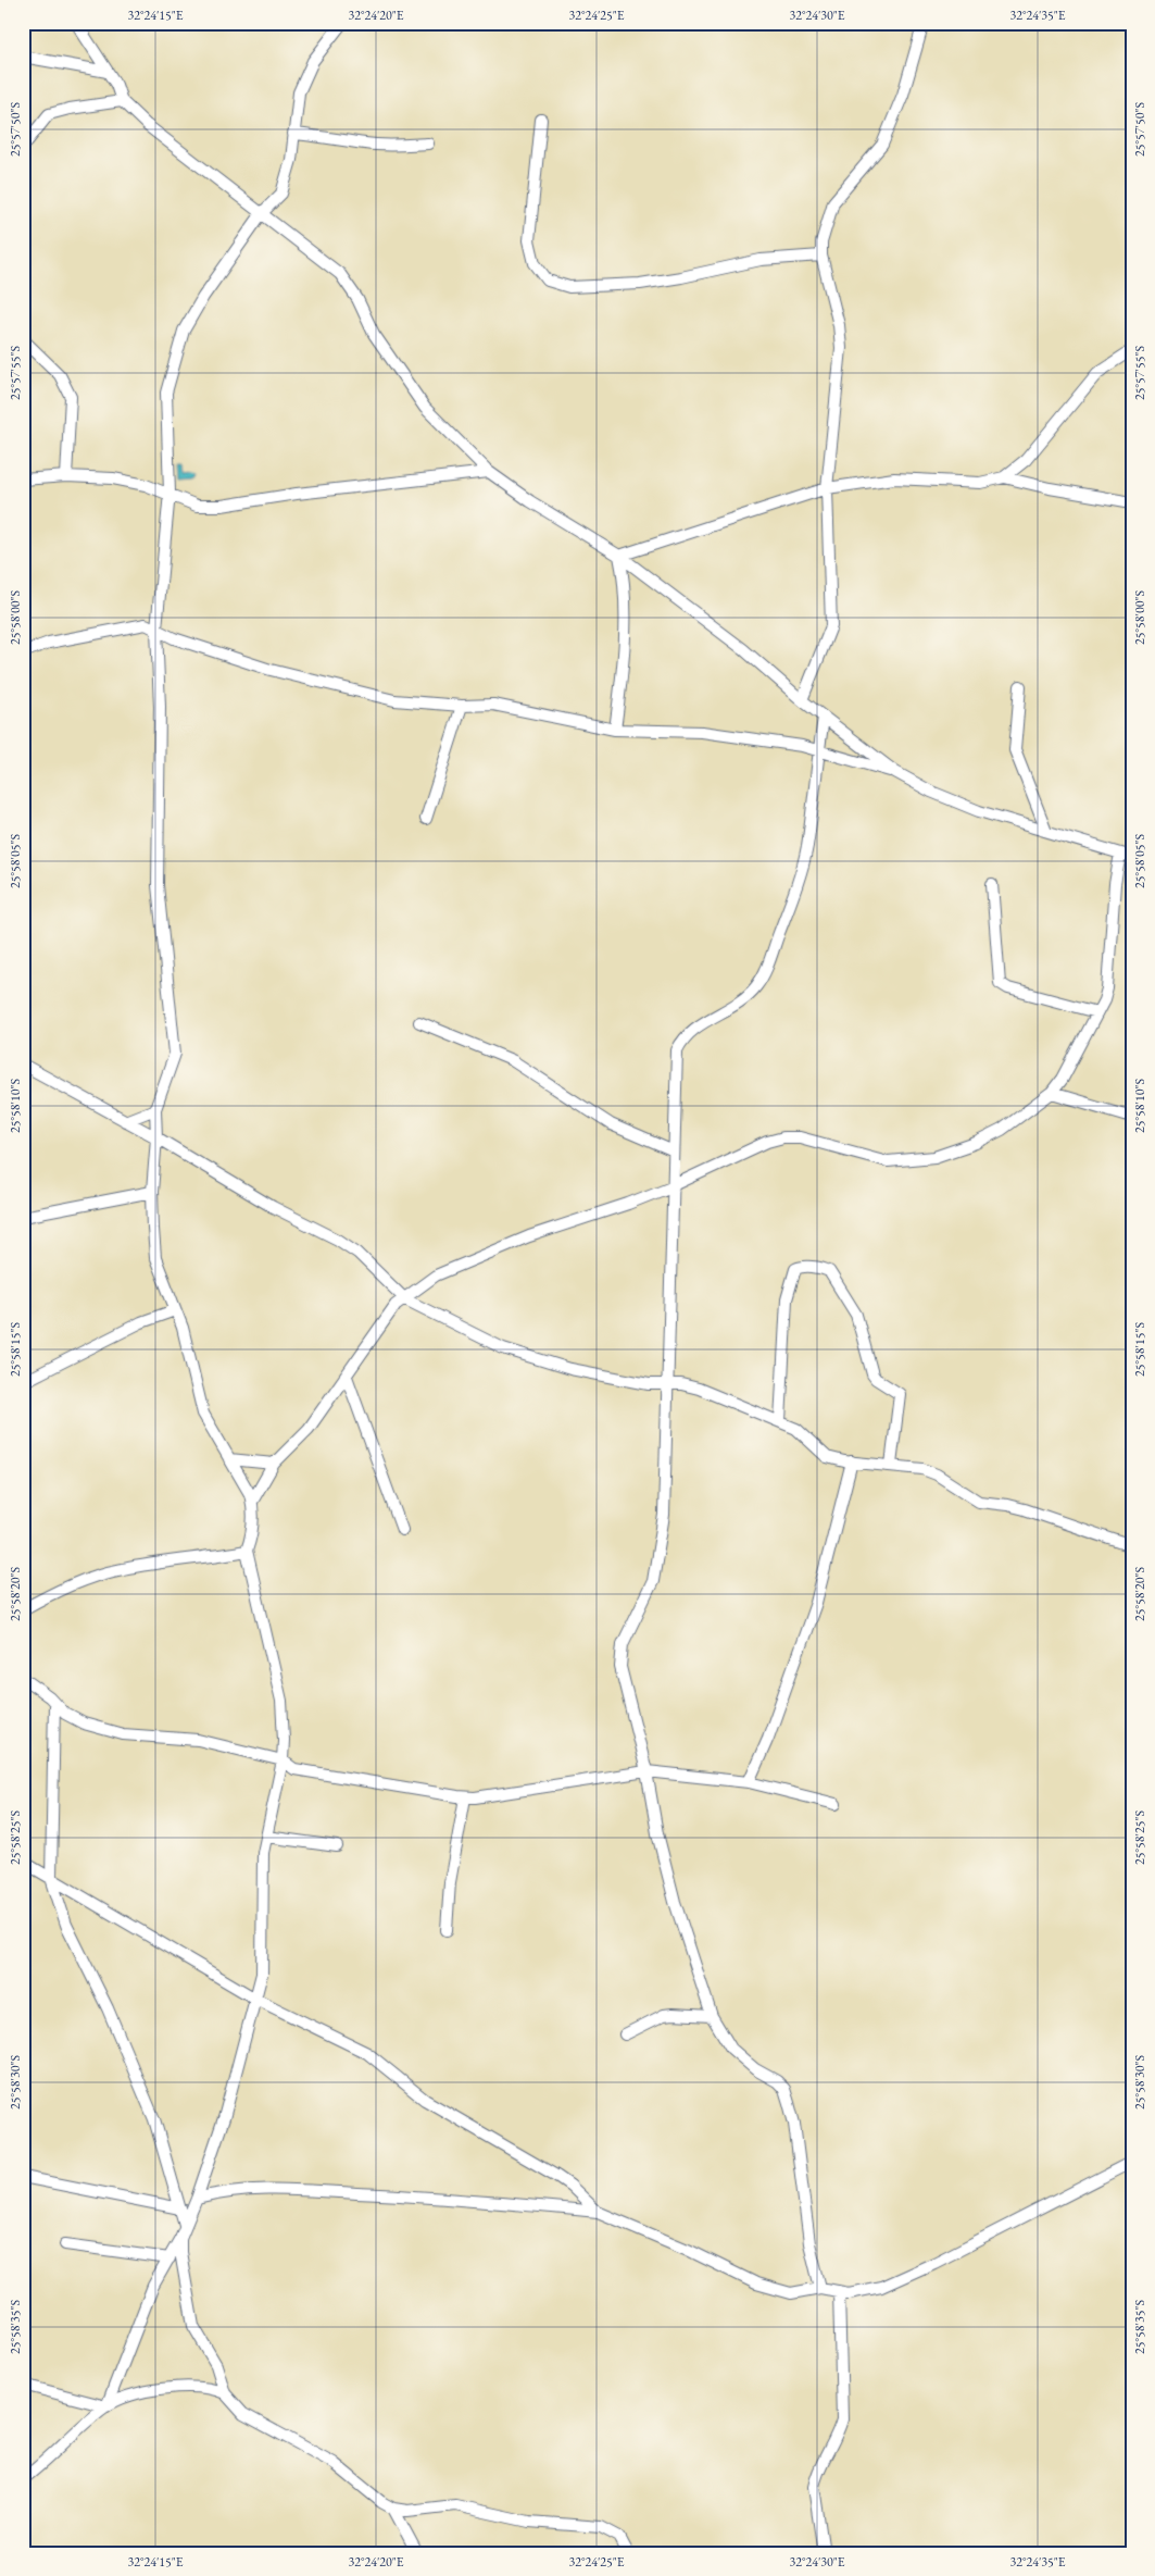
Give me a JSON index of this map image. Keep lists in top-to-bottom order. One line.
{"coordinates":["32°24'15\"E","32°24'20\"E","32°24'25\"E","32°24'30\"E","32°24'35\"E","25°57'50\"S","25°57'55\"S","25°58'00\"S","25°58'05\"S","25°58'10\"S","25°58'15\"S","25°58'20\"S","25°58'25\"S","25°58'30\"S","25°58'35\"S"]}
